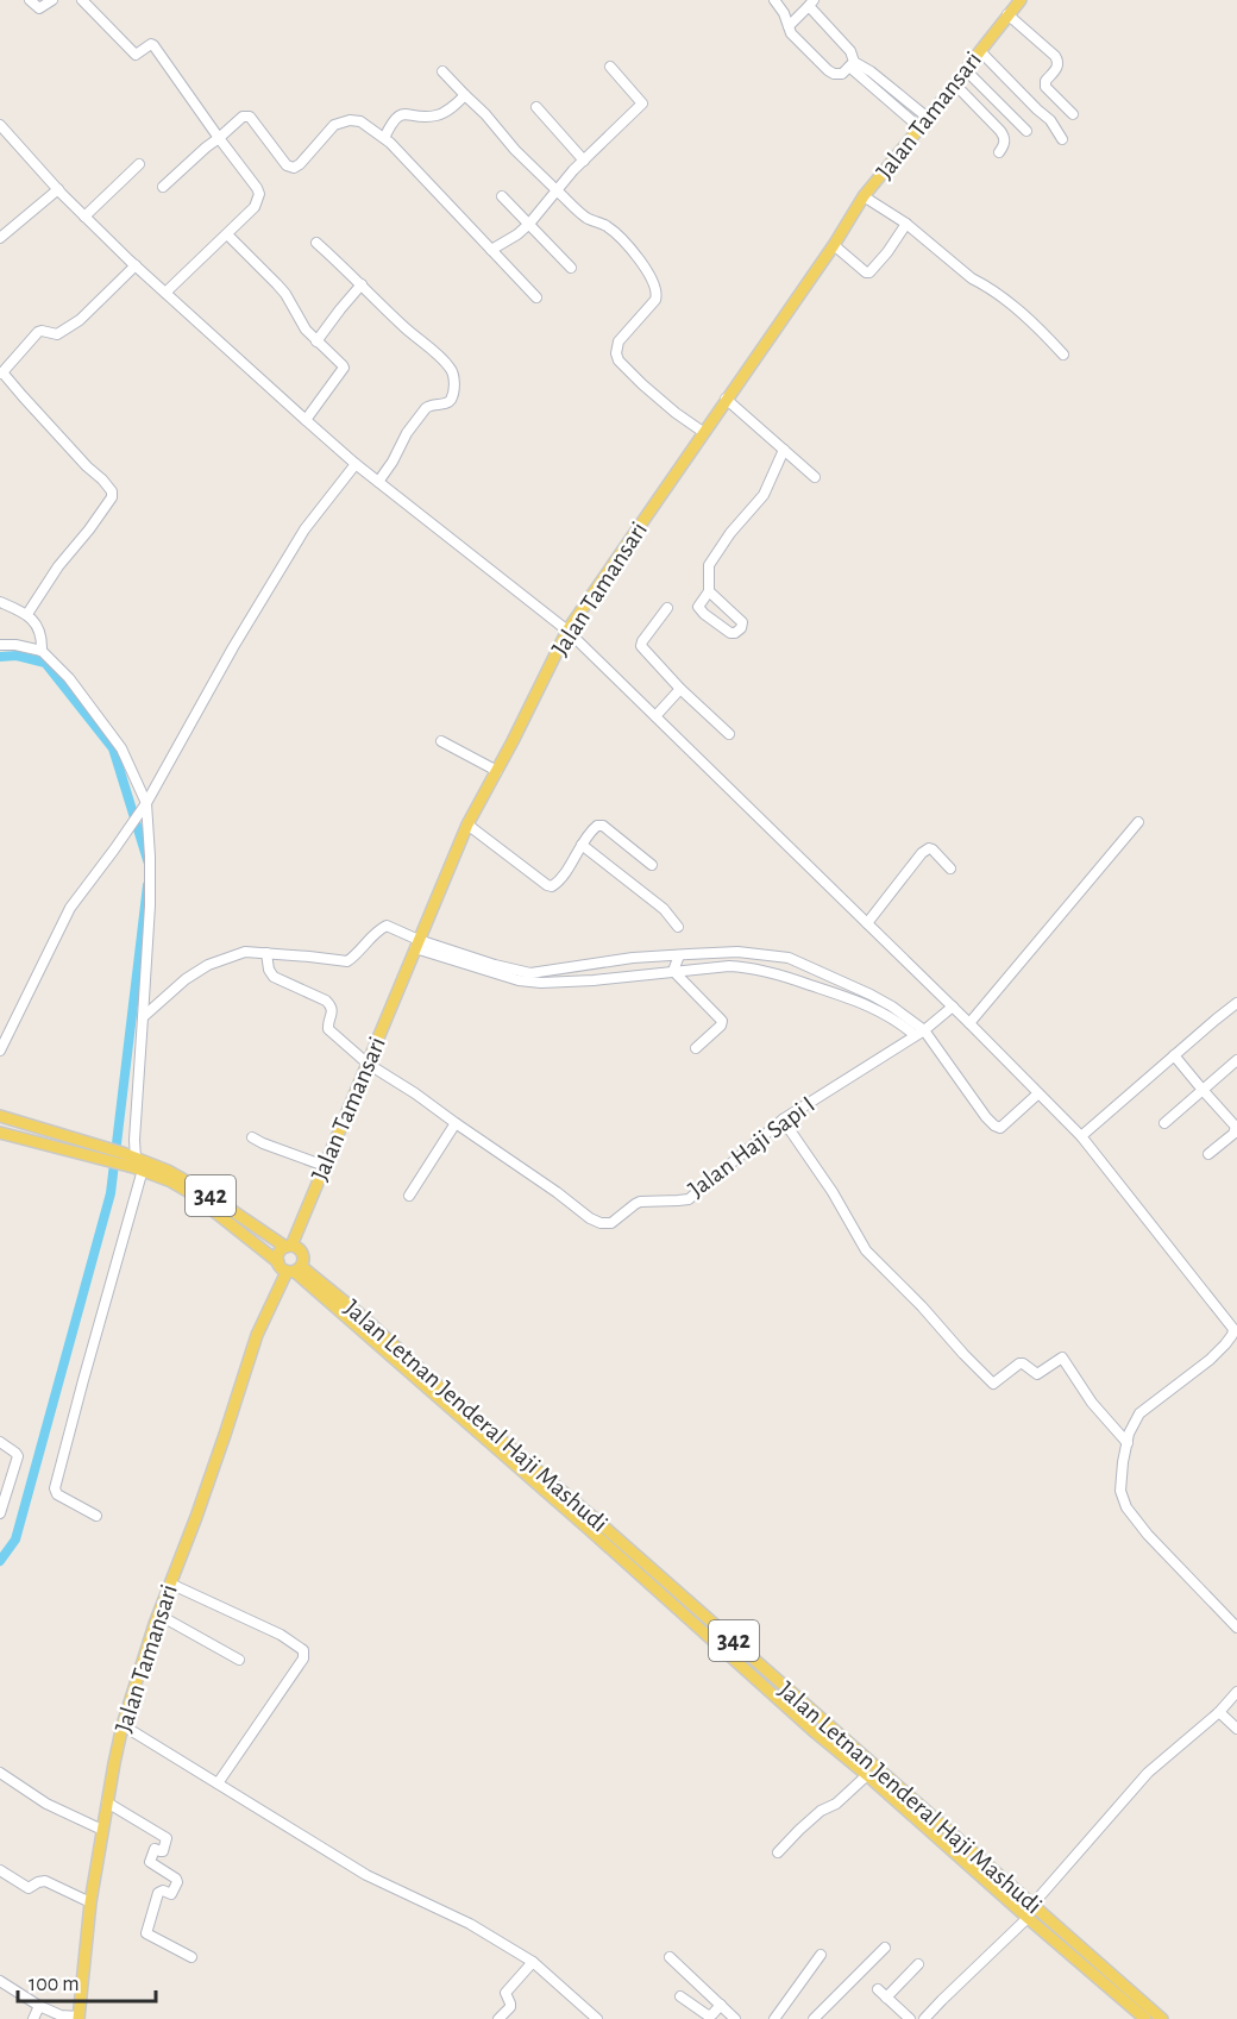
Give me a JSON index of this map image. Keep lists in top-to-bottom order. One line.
{"streets":{"main road":["Jalan Tamansari","342","Jalan Letnan Jenderal Haji Mashudi"],"street":["Jalan Haji Sapi I"]},"crossings":[["Jalan Tamansari","Jalan Haji Sapi I"],["Jalan Tamansari","342"],["Jalan Tamansari","Jalan Letnan Jenderal Haji Mashudi"],["342","Jalan Letnan Jenderal Haji Mashudi"]],"scale_bar":"100 m"}
